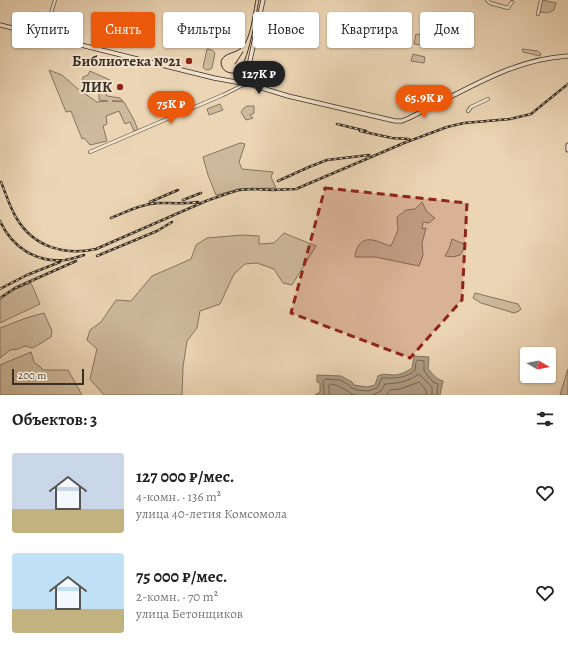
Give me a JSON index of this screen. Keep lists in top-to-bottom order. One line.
{"places":["Библиотека №21","ЛИК"],"scale_bar":"200 m","north":"right","page":{"chip":["Купить","Снять","Фильтры","Новое","Квартира","Дом"],"price":["127K ₽","65.9K ₽","75K ₽"],"scale":"200 m","heading":"Объектов: 3","list":[{"name":"127 000 ₽/мес.","note":"4-комн. · 136 m² · улица 40-летия Комсомола"},{"name":"75 000 ₽/мес.","note":"2-комн. · 70 m² · улица Бетонщиков"}]}}
